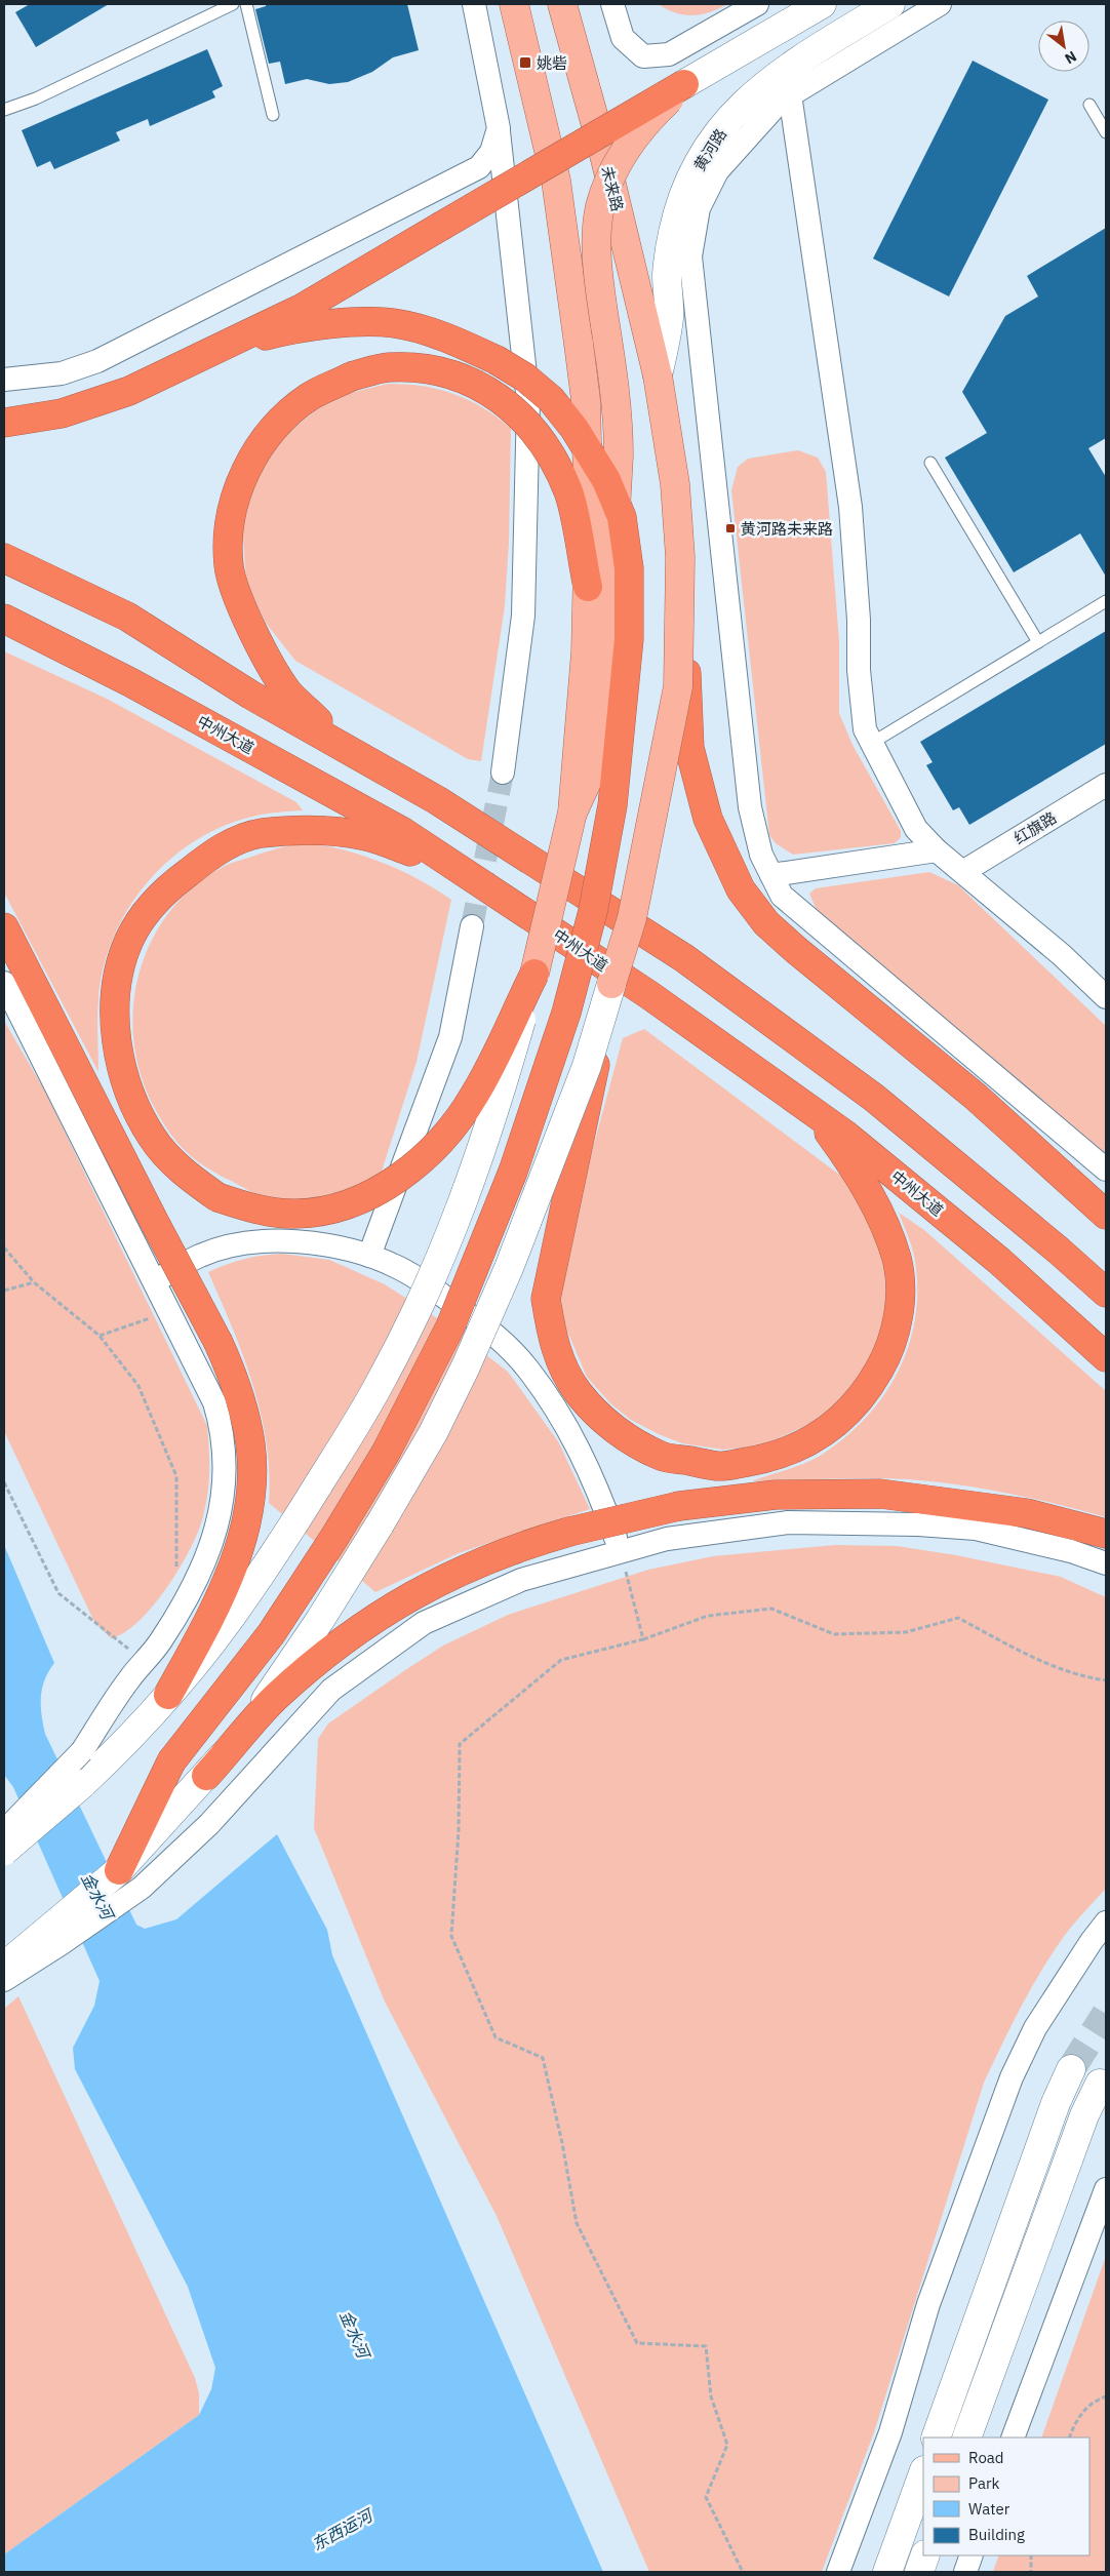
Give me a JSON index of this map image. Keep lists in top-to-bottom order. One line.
{"streets":{"highway":["中州大道"],"main road":["黄河路","未来路"],"street":["红旗路"]},"crossings":[["黄河路","未来路"]],"water":["金水河","东西运河"],"places":{"transit":["姚砦","黄河路未来路"]},"legend":["Road","Park","Water","Building"],"north":"bottom right"}
